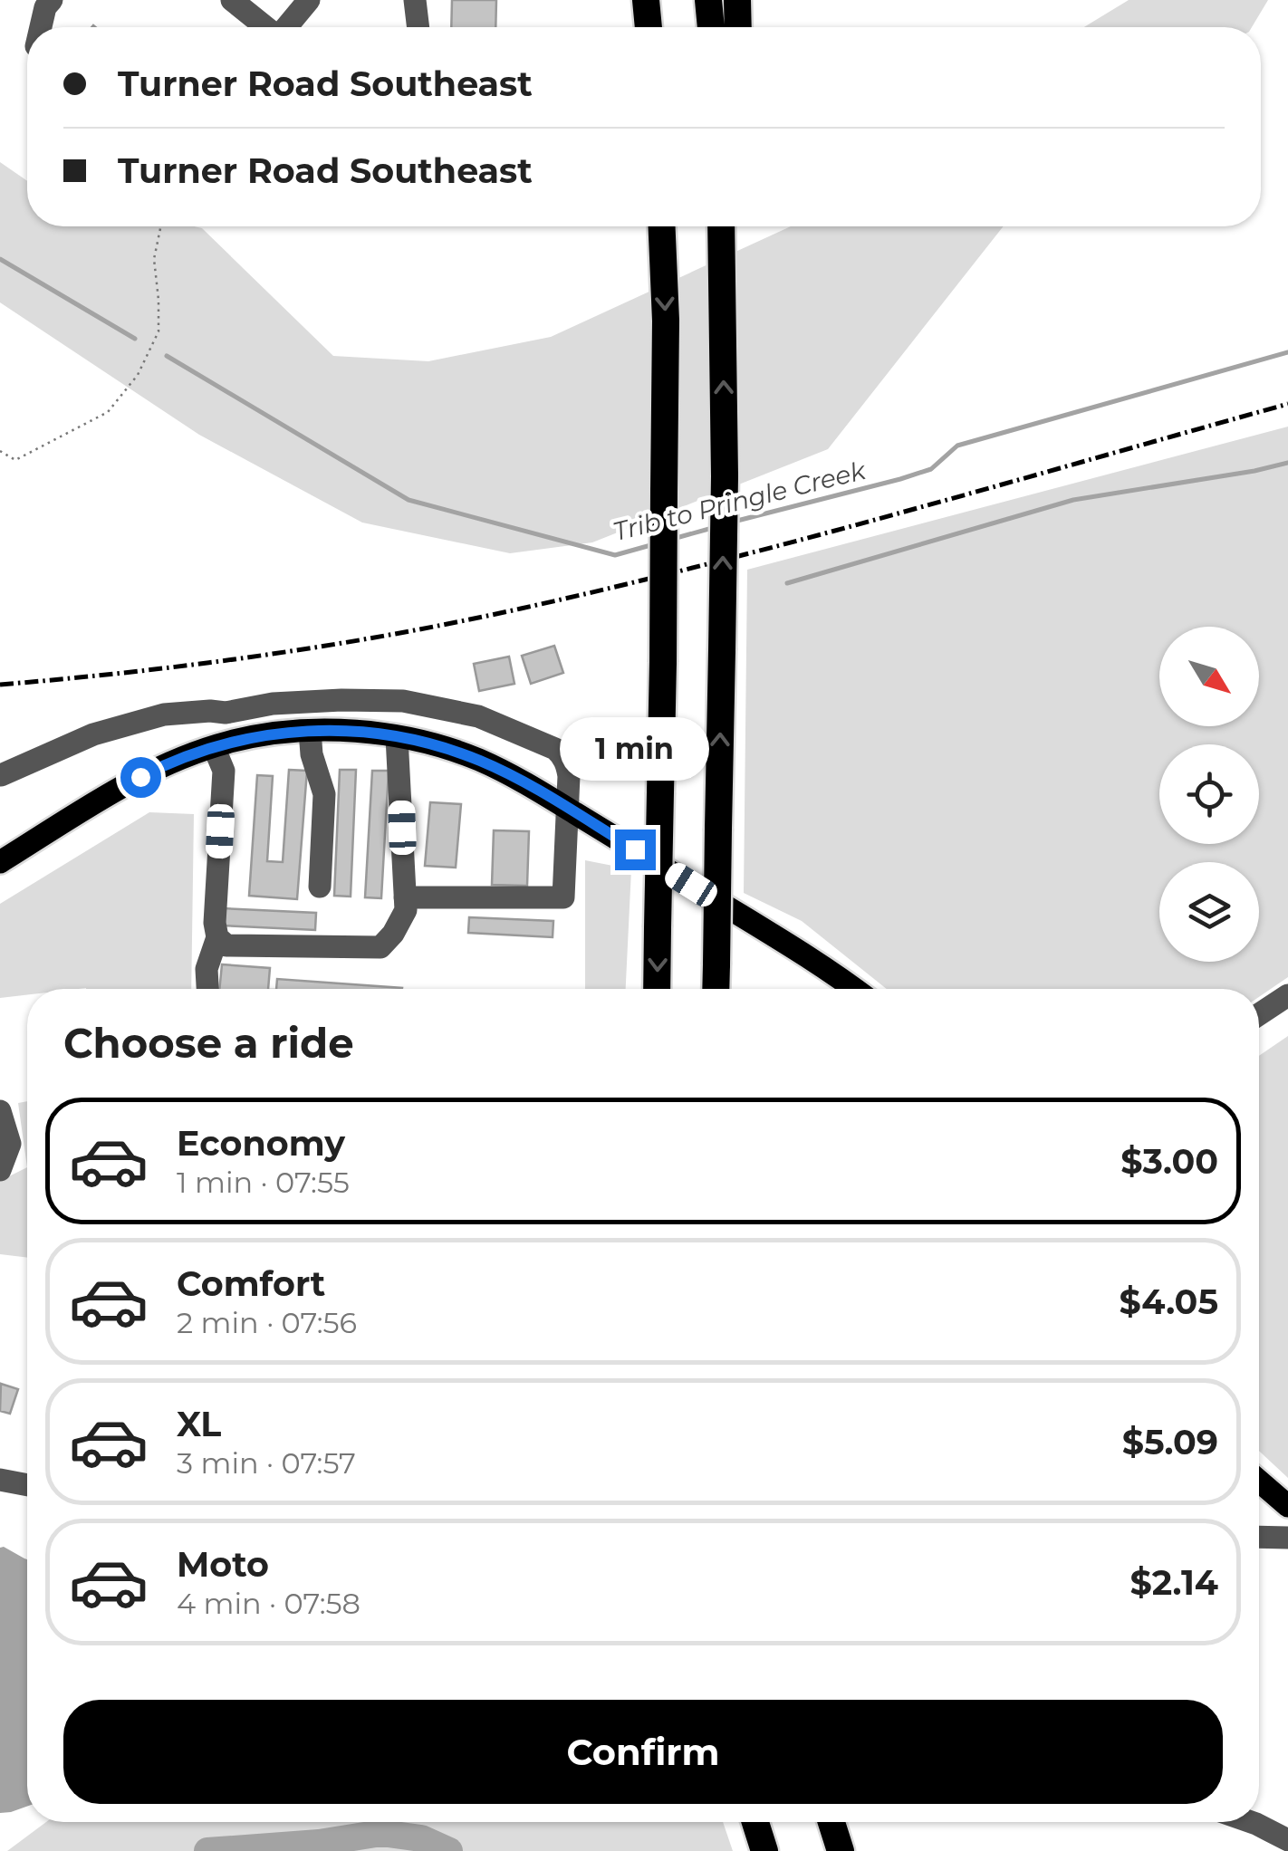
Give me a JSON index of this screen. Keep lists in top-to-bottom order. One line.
{"water":["Trib to Pringle Creek"],"north":"bottom right","page":{"banner":["Turner Road Southeast","Turner Road Southeast"],"bubble":"1 min","heading":"Choose a ride","list":[{"name":"Economy","note":"1 min · 07:55","value":"$3.00"},{"name":"Comfort","note":"2 min · 07:56","value":"$4.05"},{"name":"XL","note":"3 min · 07:57","value":"$5.09"},{"name":"Moto","note":"4 min · 07:58","value":"$2.14"}],"buttons":"Confirm"}}
